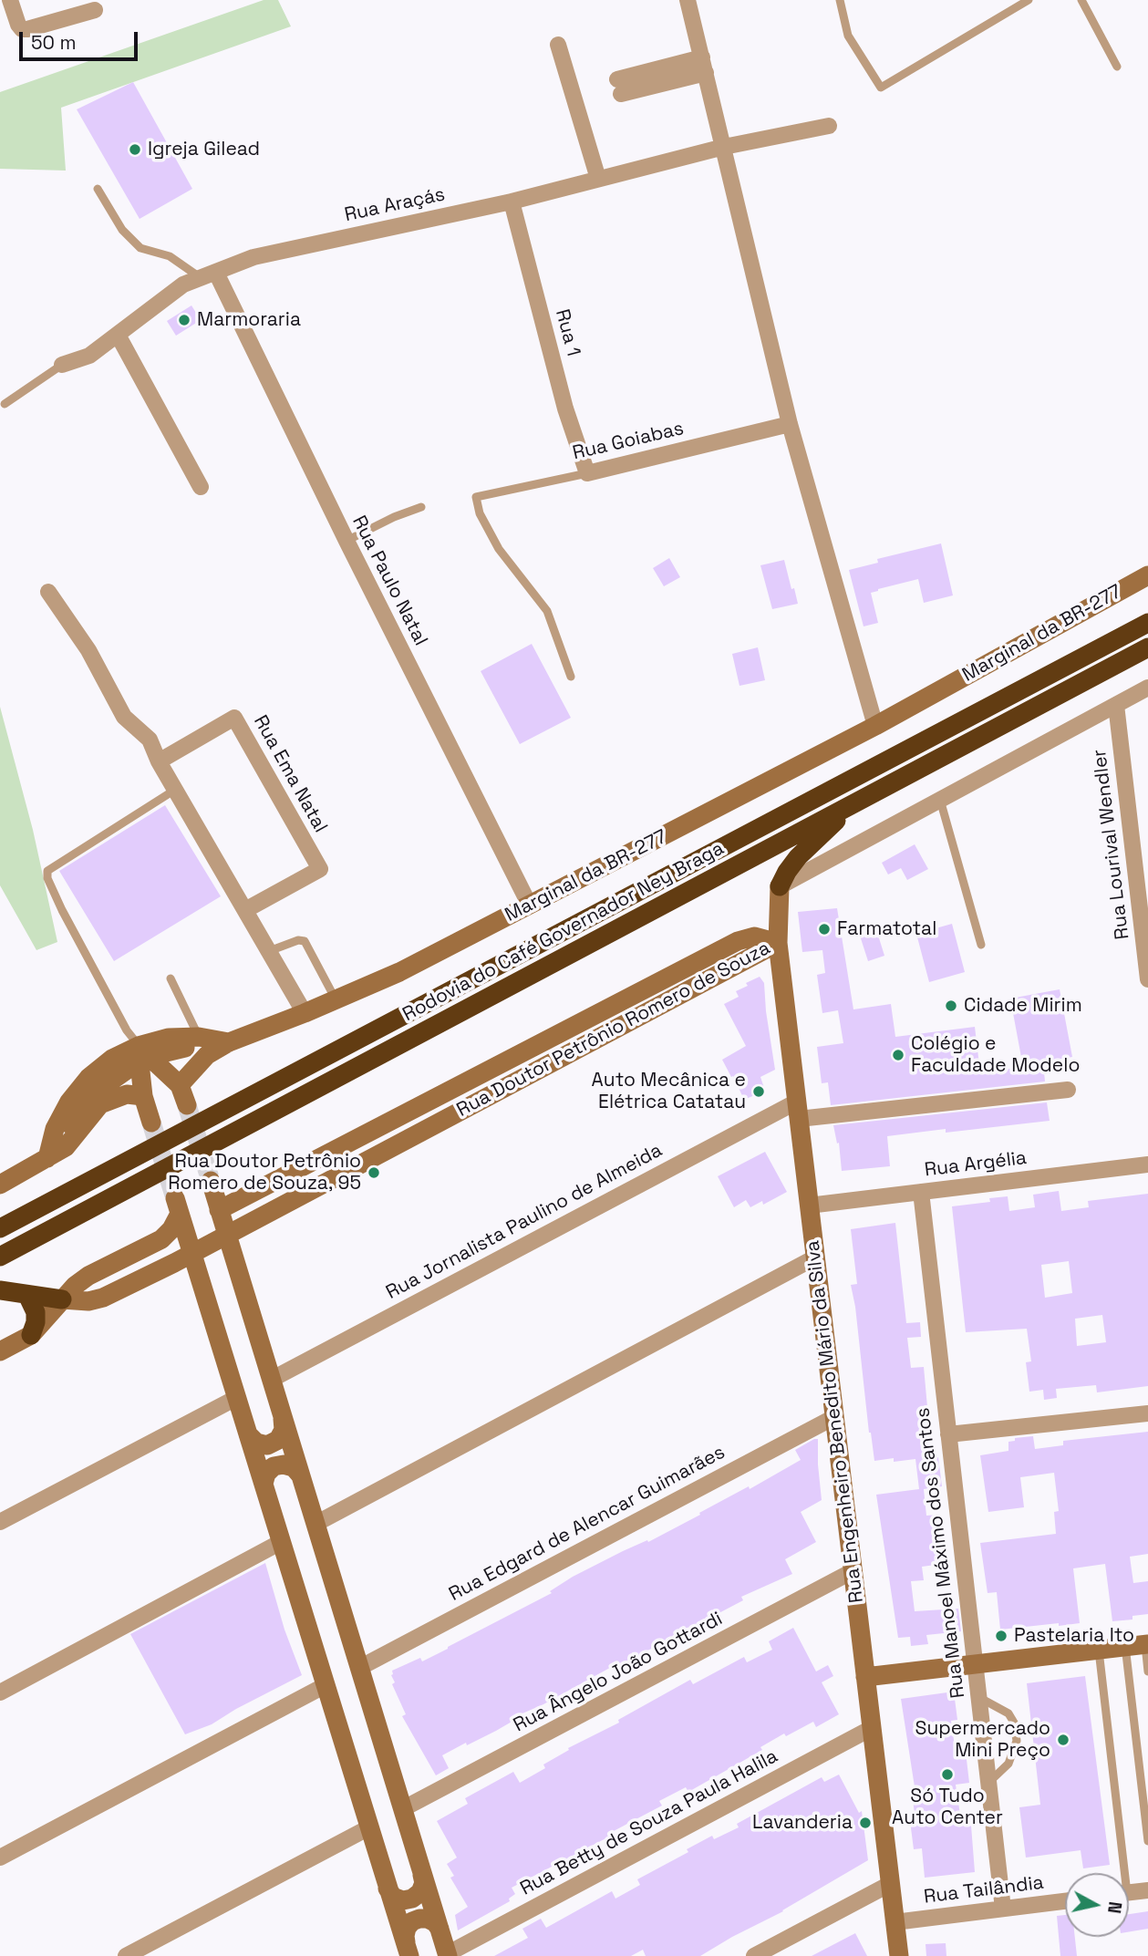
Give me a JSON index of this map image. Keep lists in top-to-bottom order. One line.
{"streets":{"highway":["Rodovia do Café Governador Ney Braga"],"main road":["Marginal da BR-277","Rua Doutor Petrônio Romero de Souza","Rua Engenheiro Benedito Mário da Silva"],"street":["Rua Araçás","Rua 1","Rua Goiabas","Rua Paulo Natal","Rua Ema Natal","Rua Lourival Wendler","Rua Argélia","Rua Jornalista Paulino de Almeida","Rua Edgard de Alencar Guimarães","Rua Manoel Máximo dos Santos","Rua Ângelo João Gottardi","Rua Betty de Souza Paula Halila","Rua Tailândia"]},"crossings":[["Rua Araçás","Rua 1"],["Rua Araçás","Rua Paulo Natal"],["Rua 1","Rua Goiabas"],["Rua Paulo Natal","Marginal da BR-277"],["Rua Doutor Petrônio Romero de Souza","Rua Engenheiro Benedito Mário da Silva"],["Rua Argélia","Rua Engenheiro Benedito Mário da Silva"],["Rua Argélia","Rua Manoel Máximo dos Santos"],["Rua Jornalista Paulino de Almeida","Rua Engenheiro Benedito Mário da Silva"],["Rua Engenheiro Benedito Mário da Silva","Rua Edgard de Alencar Guimarães"],["Rua Engenheiro Benedito Mário da Silva","Rua Ângelo João Gottardi"],["Rua Engenheiro Benedito Mário da Silva","Rua Betty de Souza Paula Halila"],["Rua Engenheiro Benedito Mário da Silva","Rua Tailândia"],["Rua Manoel Máximo dos Santos","Rua Tailândia"]],"places":["Igreja Gilead","Marmoraria","Farmatotal","Cidade Mirim","Colégio e Faculdade Modelo","Auto Mecânica e Elétrica Catatau","Rua Doutor Petrônio Romero de Souza, 95","Pastelaria Ito","Supermercado Mini Preço","Só Tudo Auto Center","Lavanderia"],"scale_bar":"50 m","north":"right"}
